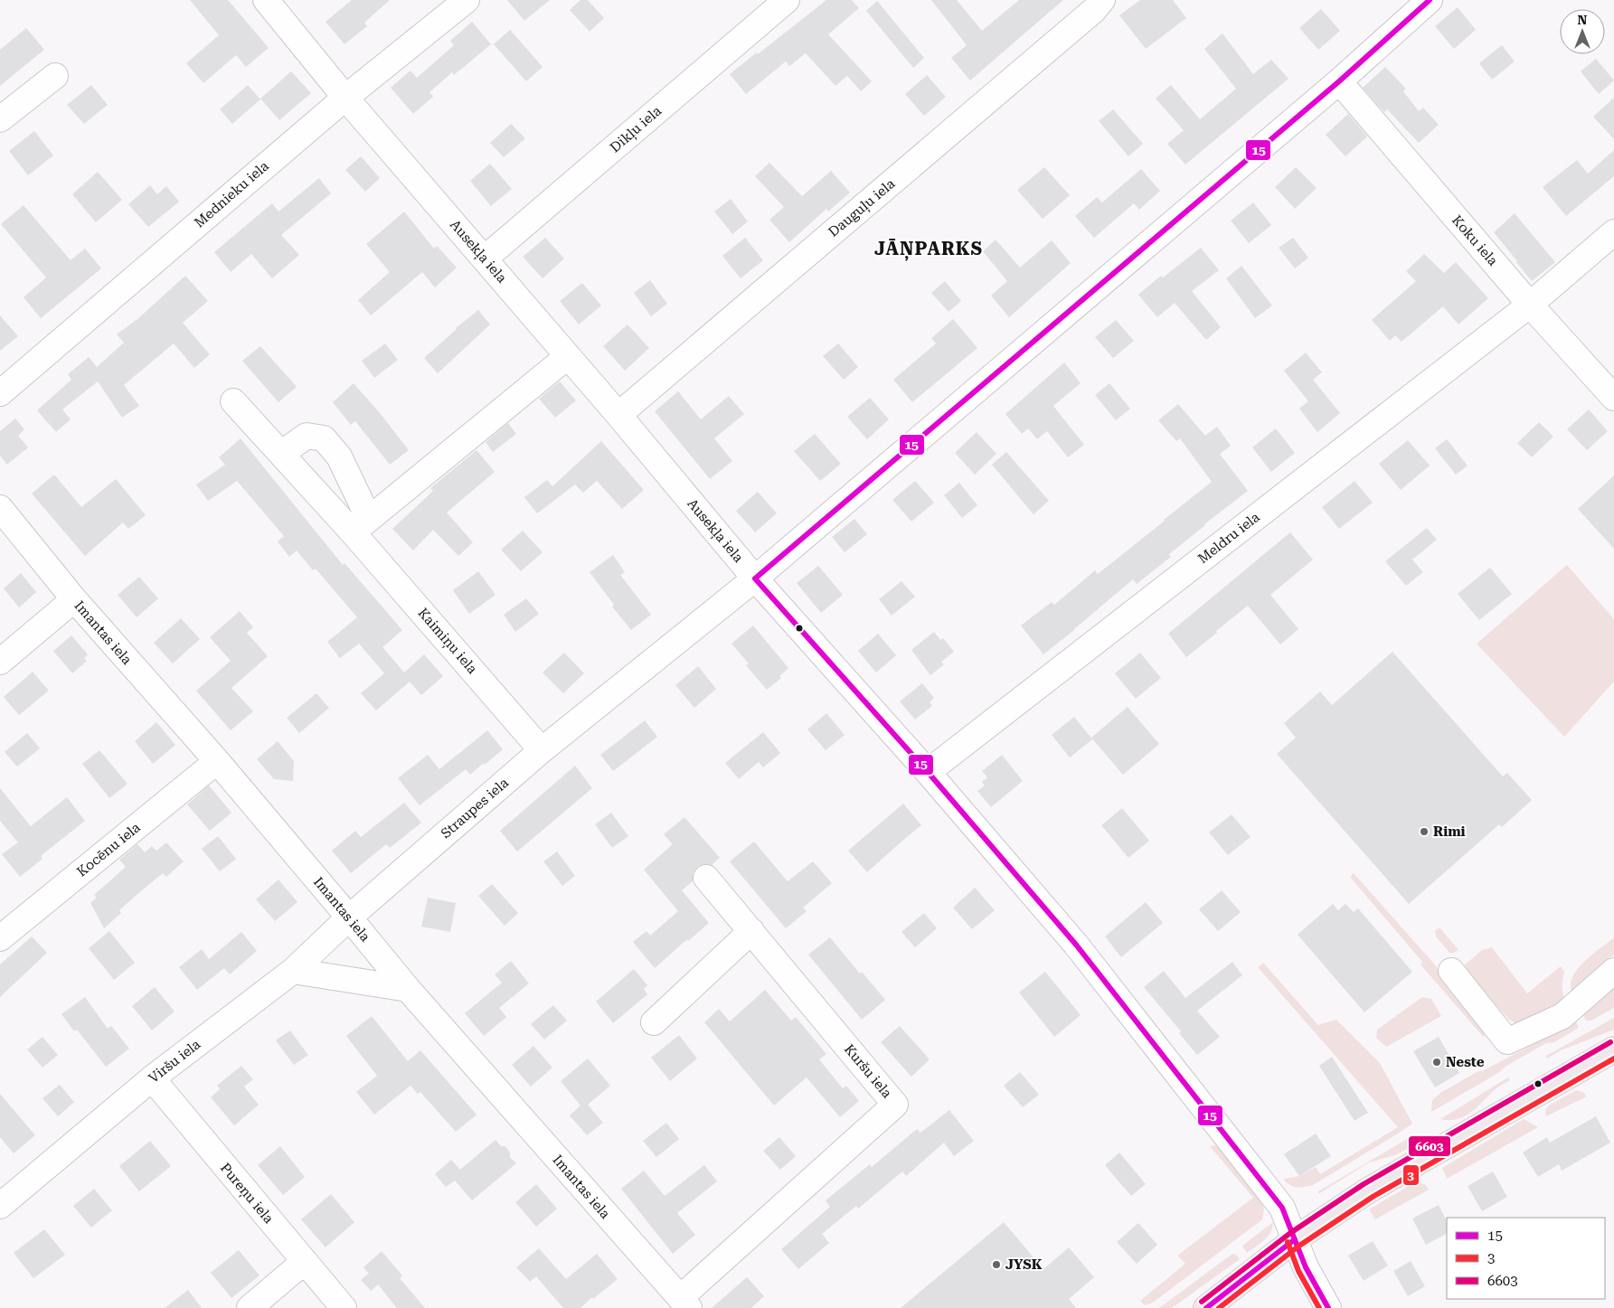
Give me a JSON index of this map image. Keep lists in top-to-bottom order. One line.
{"streets":{"street":["Dikļu iela","Mednieku iela","Dauguļu iela","Koku iela","Ausekļa iela","Meldru iela","Imantas iela","Kaimiņu iela","Straupes iela","Kocēnu iela","Viršu iela","Kuršu iela","Pureņu iela"]},"crossings":[["Dikļu iela","Ausekļa iela"],["Mednieku iela","Ausekļa iela"],["Dauguļu iela","Ausekļa iela"],["Koku iela","Meldru iela"],["Koku iela","Straupes iela"],["Ausekļa iela","Meldru iela"],["Ausekļa iela","Straupes iela"],["Imantas iela","Straupes iela"],["Imantas iela","Kocēnu iela"],["Imantas iela","Viršu iela"],["Imantas iela","Kuršu iela"],["Kaimiņu iela","Straupes iela"],["Straupes iela","Viršu iela"],["Viršu iela","Pureņu iela"]],"districts":["JĀŅPARKS"],"places":["Rimi","Neste","JYSK"],"lines":["transit line 15","transit line 6603","transit line 3"],"legend":["15","3","6603"],"north":"top"}
